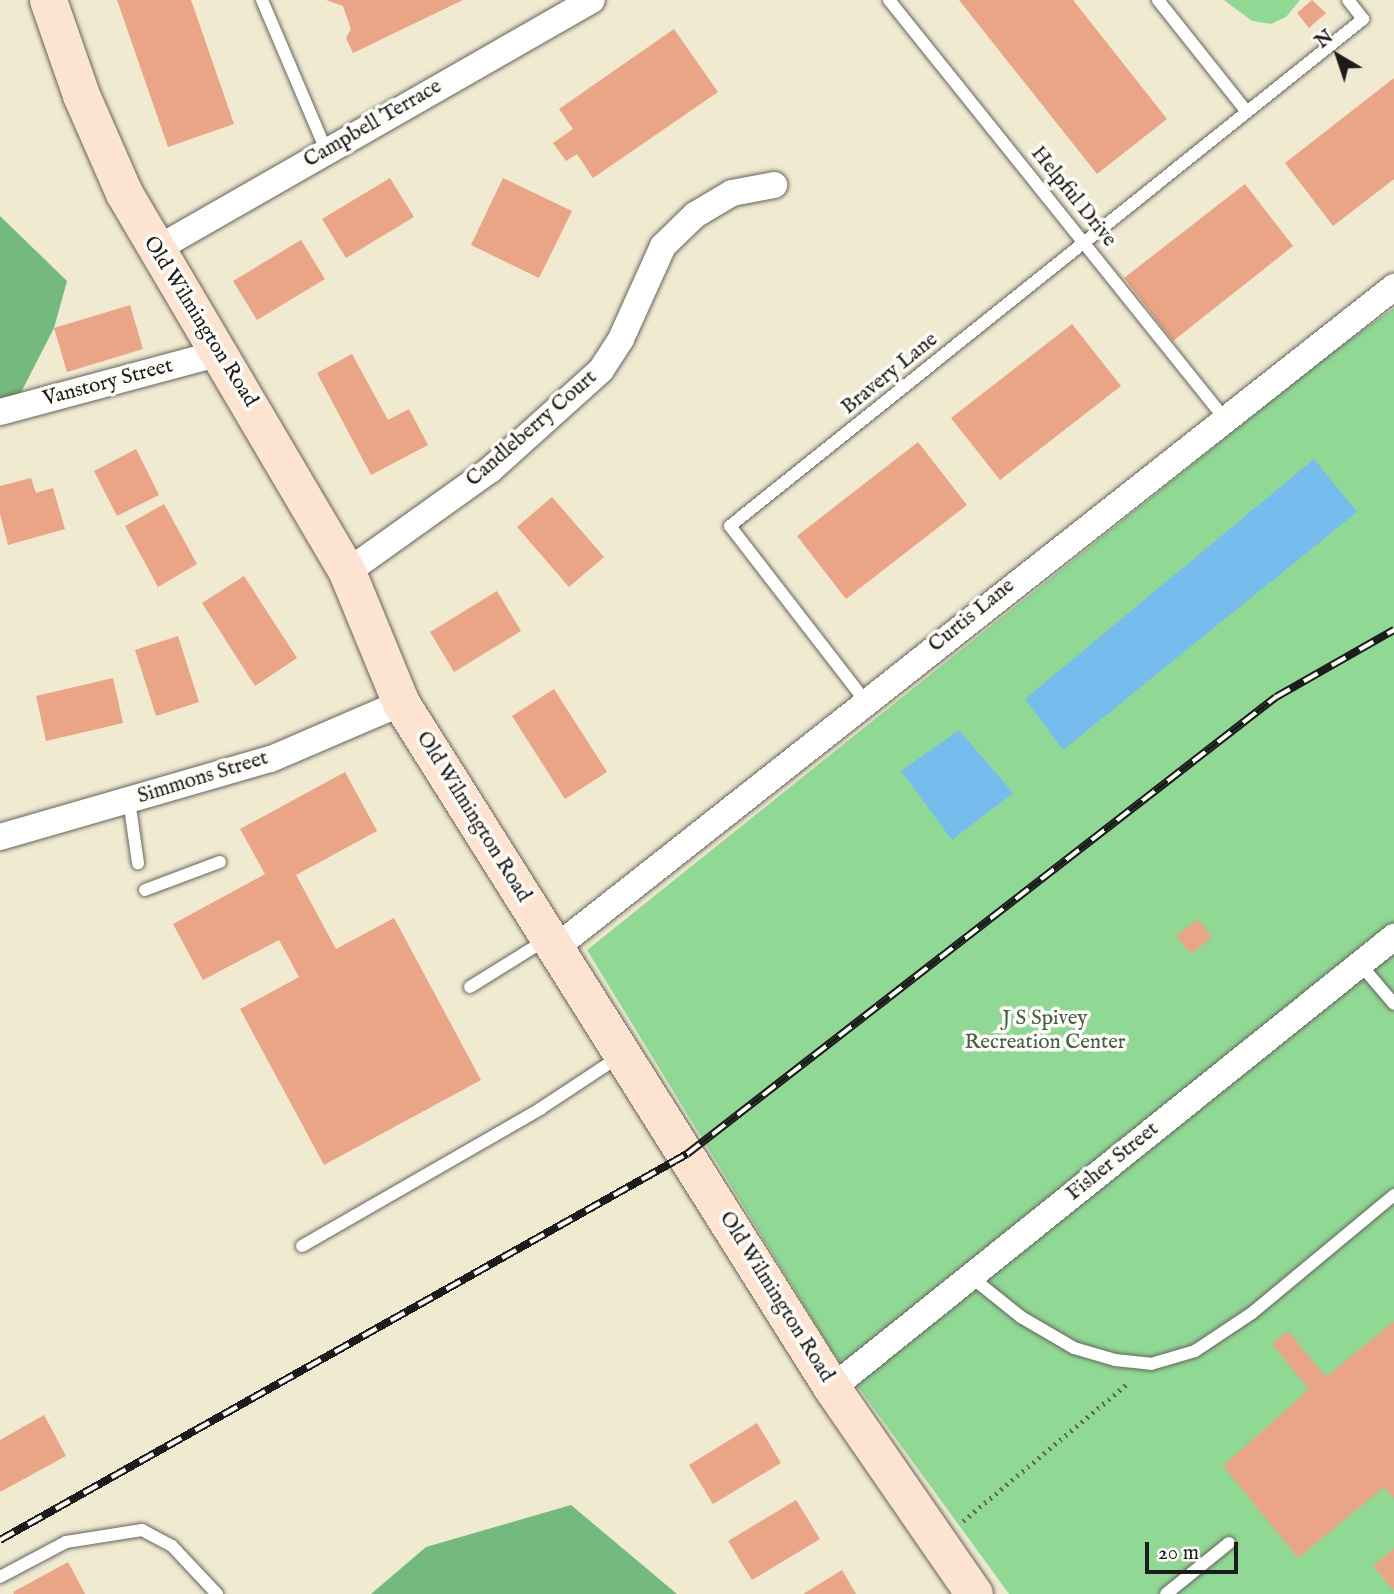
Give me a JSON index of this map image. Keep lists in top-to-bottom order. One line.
{"streets":{"main road":["Old Wilmington Road"],"street":["Campbell Terrace","Vanstory Street","Candleberry Court","Curtis Lane","Simmons Street","Fisher Street"],"lane":["Helpful Drive","Bravery Lane"]},"crossings":[["Campbell Terrace","Old Wilmington Road"],["Helpful Drive","Bravery Lane"],["Helpful Drive","Curtis Lane"],["Old Wilmington Road","Vanstory Street"],["Old Wilmington Road","Candleberry Court"],["Old Wilmington Road","Curtis Lane"],["Old Wilmington Road","Simmons Street"],["Old Wilmington Road","Fisher Street"],["Bravery Lane","Curtis Lane"]],"parks":["J S Spivey Recreation Center"],"scale_bar":"20 m","north":"top left"}
